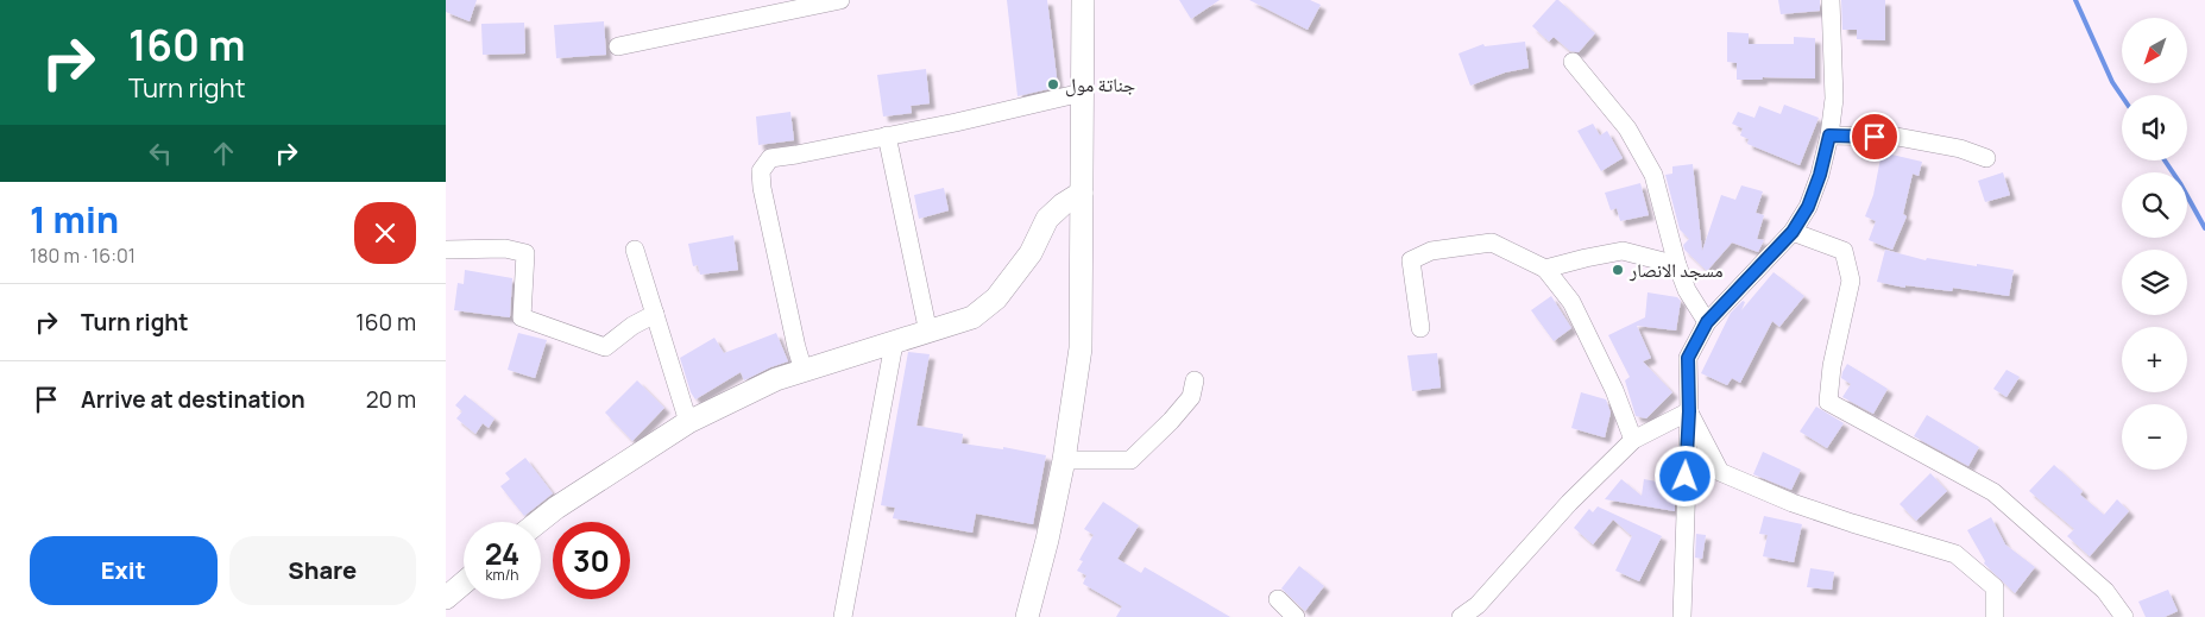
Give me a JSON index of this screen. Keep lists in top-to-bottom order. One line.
{"places":["جناتة مول","مسجد الانصار"],"north":"bottom left","page":{"turn":["160 m","Turn right"],"map_buttons":["+","−"],"heading":["1 min","180 m · 16:01"],"list":[{"name":"Turn right","value":"160 m"},{"name":"Arrive at destination","value":"20 m"}],"speed":"24 km/h","limit":"30","buttons":["Exit","Share"]}}
